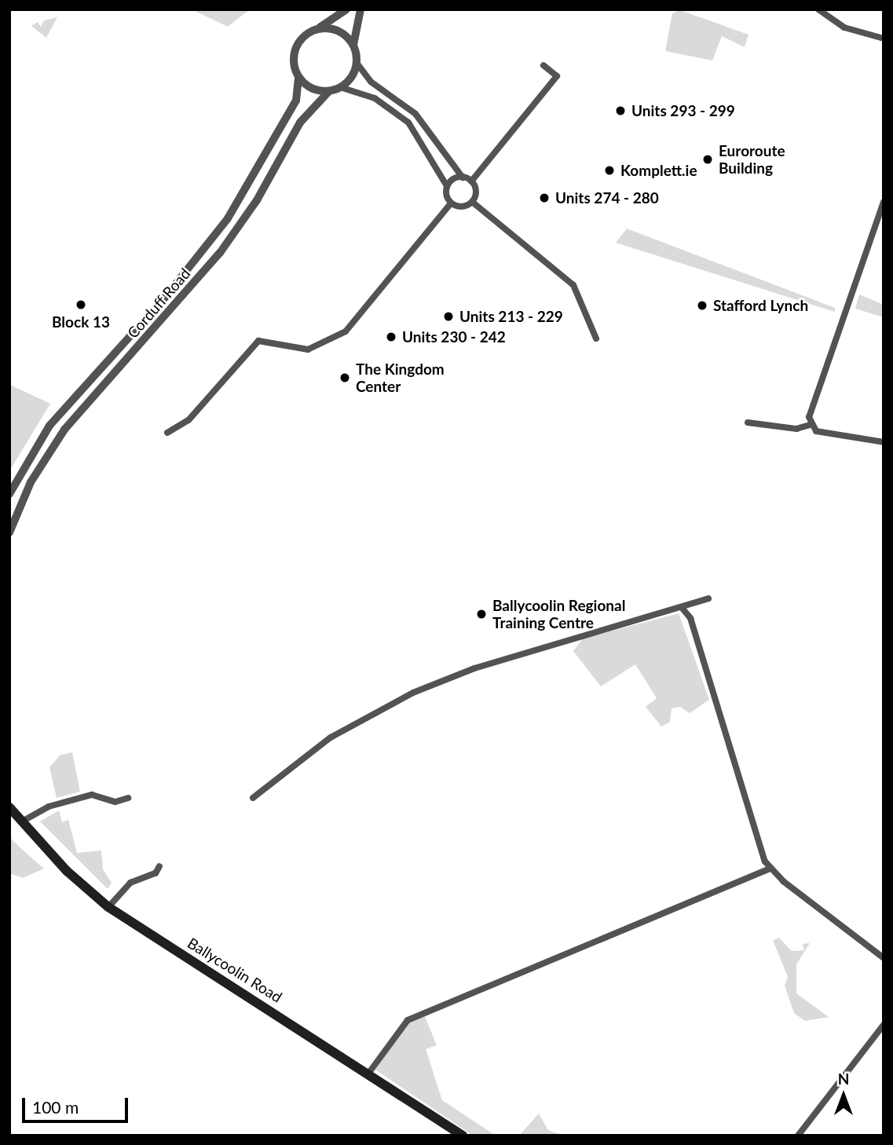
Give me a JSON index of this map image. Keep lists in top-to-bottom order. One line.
{"streets":{"main road":["Ballycoolin Road"],"street":["Corduff Road"]},"places":["Units 293 - 299","Euroroute Building","Komplett.ie","Units 274 - 280","Block 13","Stafford Lynch","Units 213 - 229","Units 230 - 242","The Kingdom Center","Ballycoolin Regional Training Centre"],"scale_bar":"100 m","north":"top"}
